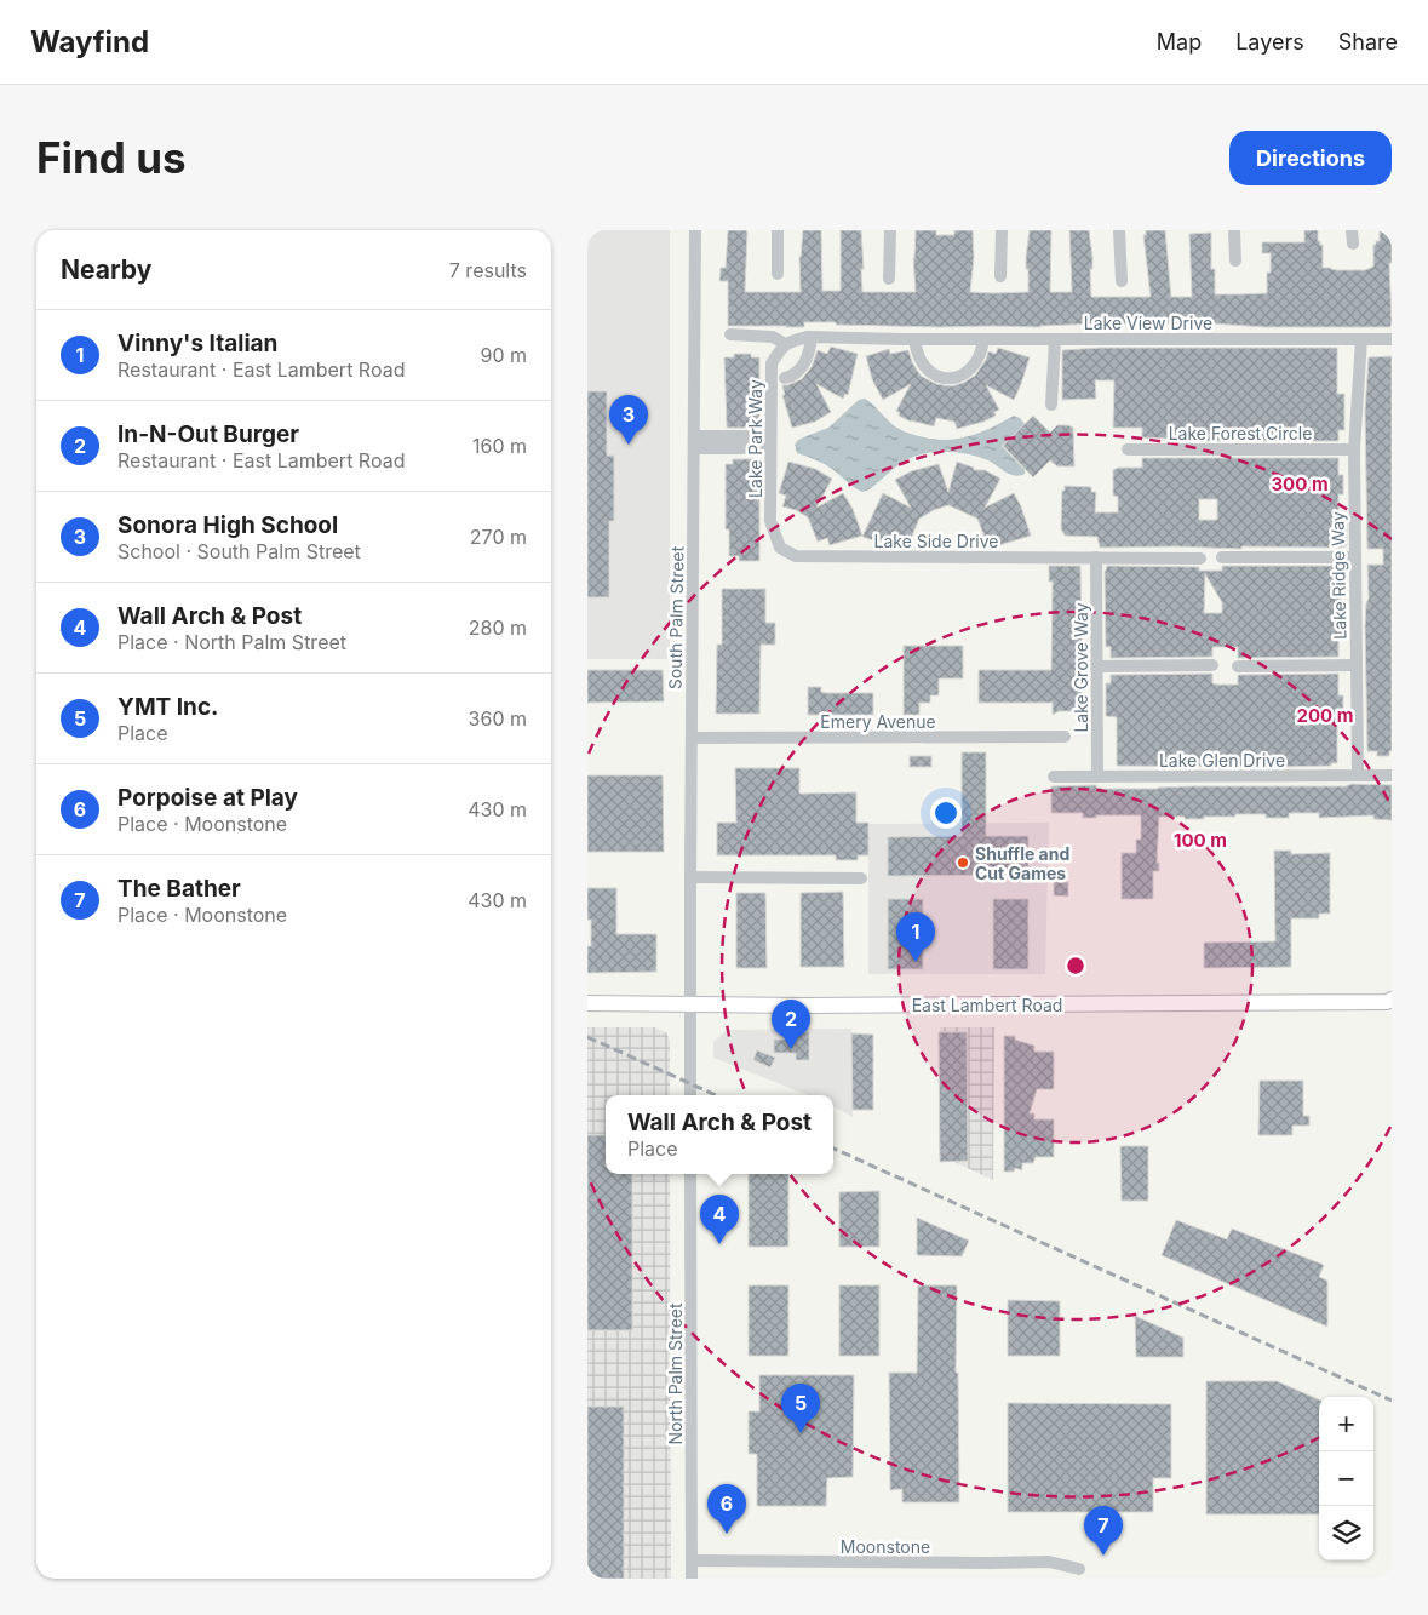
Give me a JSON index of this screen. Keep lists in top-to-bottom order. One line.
{"streets":{"main road":["East Lambert Road"],"street":["Lake View Drive","Lake Forest Circle","Lake Park Way","Lake Side Drive","Lake Ridge Way","South Palm Street","Lake Grove Way","Emery Avenue","Lake Glen Drive","North Palm Street","Moonstone"]},"crossings":[["Lake View Drive","Lake Ridge Way"],["Lake Forest Circle","Lake Ridge Way"],["Lake Park Way","Lake Side Drive"],["Lake Side Drive","Lake Grove Way"],["Lake Ridge Way","Lake Glen Drive"],["South Palm Street","Emery Avenue"],["South Palm Street","East Lambert Road"],["Lake Grove Way","Lake Glen Drive"],["North Palm Street","Moonstone"]],"places":["Shuffle and Cut Games"],"page":{"header":"Wayfind","nav":["Map","Layers","Share"],"buttons":"Directions","title":"Find us","heading":["Nearby","7 results"],"list":[{"mark":"1","name":"Vinny's Italian","note":"Restaurant · East Lambert Road","value":"90 m"},{"mark":"2","name":"In-N-Out Burger","note":"Restaurant · East Lambert Road","value":"160 m"},{"mark":"3","name":"Sonora High School","note":"School · South Palm Street","value":"270 m"},{"mark":"4","name":"Wall Arch & Post","note":"Place · North Palm Street","value":"280 m"},{"mark":"5","name":"YMT Inc.","note":"Place","value":"360 m"},{"mark":"6","name":"Porpoise at Play","note":"Place · Moonstone","value":"430 m"},{"mark":"7","name":"The Bather","note":"Place · Moonstone","value":"430 m"}],"pins":["3","1","2","4","5","6","7"],"popup":["Wall Arch & Post","Place"],"map_buttons":["+","−"]},"rings":["300 m","200 m","100 m"]}
